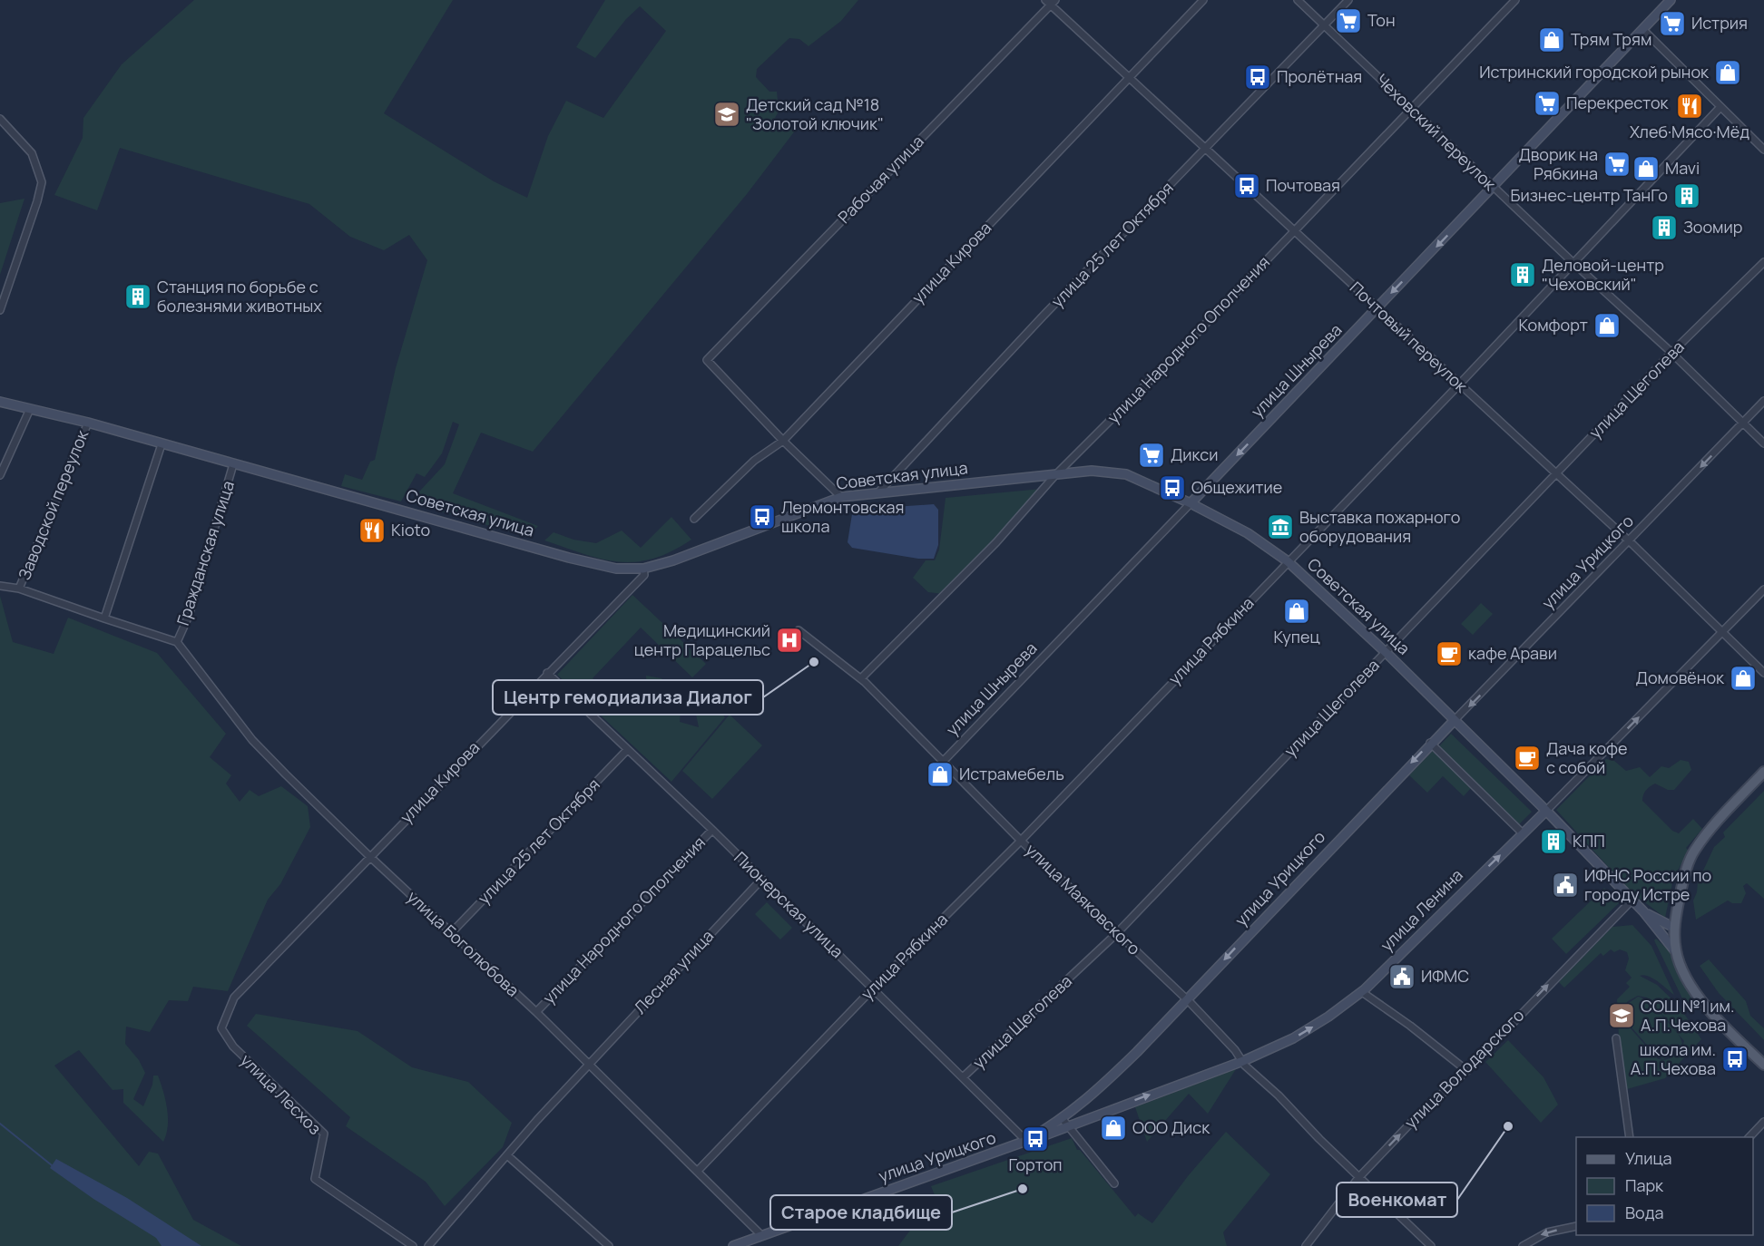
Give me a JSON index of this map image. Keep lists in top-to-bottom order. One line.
{"streets":{"main road":["Советская улица"],"street":["Чеховский переулок","Рабочая улица","улица 25 лет Октября","улица Кирова","Почтовый переулок","улица Народного Ополчения","улица Шнырева","улица Щеголева","Заводской переулок","Гражданская улица","улица Урицкого","улица Рябкина","улица Маяковского","Пионерская улица","улица Ленина","улица Боголюбова","Лесная улица","улица Володарского","улица Лесхоз"]},"crossings":[["Чеховский переулок","улица 25 лет Октября"],["Чеховский переулок","улица Народного Ополчения"],["Чеховский переулок","улица Шнырева"],["Чеховский переулок","улица Щеголева"],["Чеховский переулок","улица Урицкого"],["Чеховский переулок","улица Рябкина"],["Рабочая улица","улица Кирова"],["Рабочая улица","Почтовый переулок"],["улица 25 лет Октября","Почтовый переулок"],["улица 25 лет Октября","Советская улица"],["улица 25 лет Октября","Пионерская улица"],["улица 25 лет Октября","улица Боголюбова"],["улица Кирова","Почтовый переулок"],["улица Кирова","Советская улица"],["улица Кирова","Пионерская улица"],["улица Кирова","улица Боголюбова"],["улица Кирова","улица Лесхоз"],["Почтовый переулок","улица Народного Ополчения"],["Почтовый переулок","улица Шнырева"],["Почтовый переулок","улица Щеголева"],["Почтовый переулок","улица Урицкого"],["Почтовый переулок","улица Рябкина"],["Почтовый переулок","улица Ленина"],["улица Народного Ополчения","Советская улица"],["улица Народного Ополчения","улица Маяковского"],["улица Народного Ополчения","Пионерская улица"],["улица Народного Ополчения","улица Боголюбова"],["улица Шнырева","Советская улица"],["улица Шнырева","улица Маяковского"],["улица Щеголева","Советская улица"],["улица Щеголева","улица Маяковского"],["улица Щеголева","Пионерская улица"],["Советская улица","Заводской переулок"],["Советская улица","Гражданская улица"],["Советская улица","улица Урицкого"],["Советская улица","улица Рябкина"],["Советская улица","улица Ленина"],["Советская улица","улица Володарского"],["Гражданская улица","улица Боголюбова"],["улица Урицкого","улица Маяковского"],["улица Урицкого","Пионерская улица"],["улица Урицкого","улица Ленина"],["улица Урицкого","улица Боголюбова"],["улица Рябкина","улица Маяковского"],["улица Рябкина","Пионерская улица"],["улица Рябкина","улица Боголюбова"],["улица Маяковского","улица Ленина"],["улица Маяковского","улица Володарского"],["Пионерская улица","улица Ленина"],["Пионерская улица","Лесная улица"],["улица Боголюбова","Лесная улица"]],"one_way":["улица Шнырева","улица Урицкого","улица Ленина","улица Володарского"],"places":{"supermarket":["Тон","Истрия","Перекресток","Дворик на Рябкина","Дикси"],"shop":["Трям Трям","Истринский городской рынок","Mavi","Комфорт","Купец","Домовёнок","Истрамебель","ООО Диск"],"bus stop":["Пролётная","Почтовая","Общежитие","Лермонтовская школа","школа им. А.П.Чехова","Гортоп"],"restaurant":["Хлеб·Мясо·Мёд","Kioto"],"school or university":["Детский сад №18 \"Золотой ключик\"","СОШ №1 им. А.П.Чехова"],"building":["Бизнес-центр ТанГо","Зоомир","Деловой-центр \"Чеховский\"","Станция по борьбе с болезнями животных","КПП"],"museum":["Выставка пожарного оборудования"],"hospital":["Медицинский центр Парацельс"],"cafe":["кафе Арави","Дача кофе с собой"],"other":["Центр гемодиализа Диалог","Военкомат","Старое кладбище"],"public building":["ИФНС России по городу Истре","ИФМС"]},"legend":["Улица","Парк","Вода"]}
